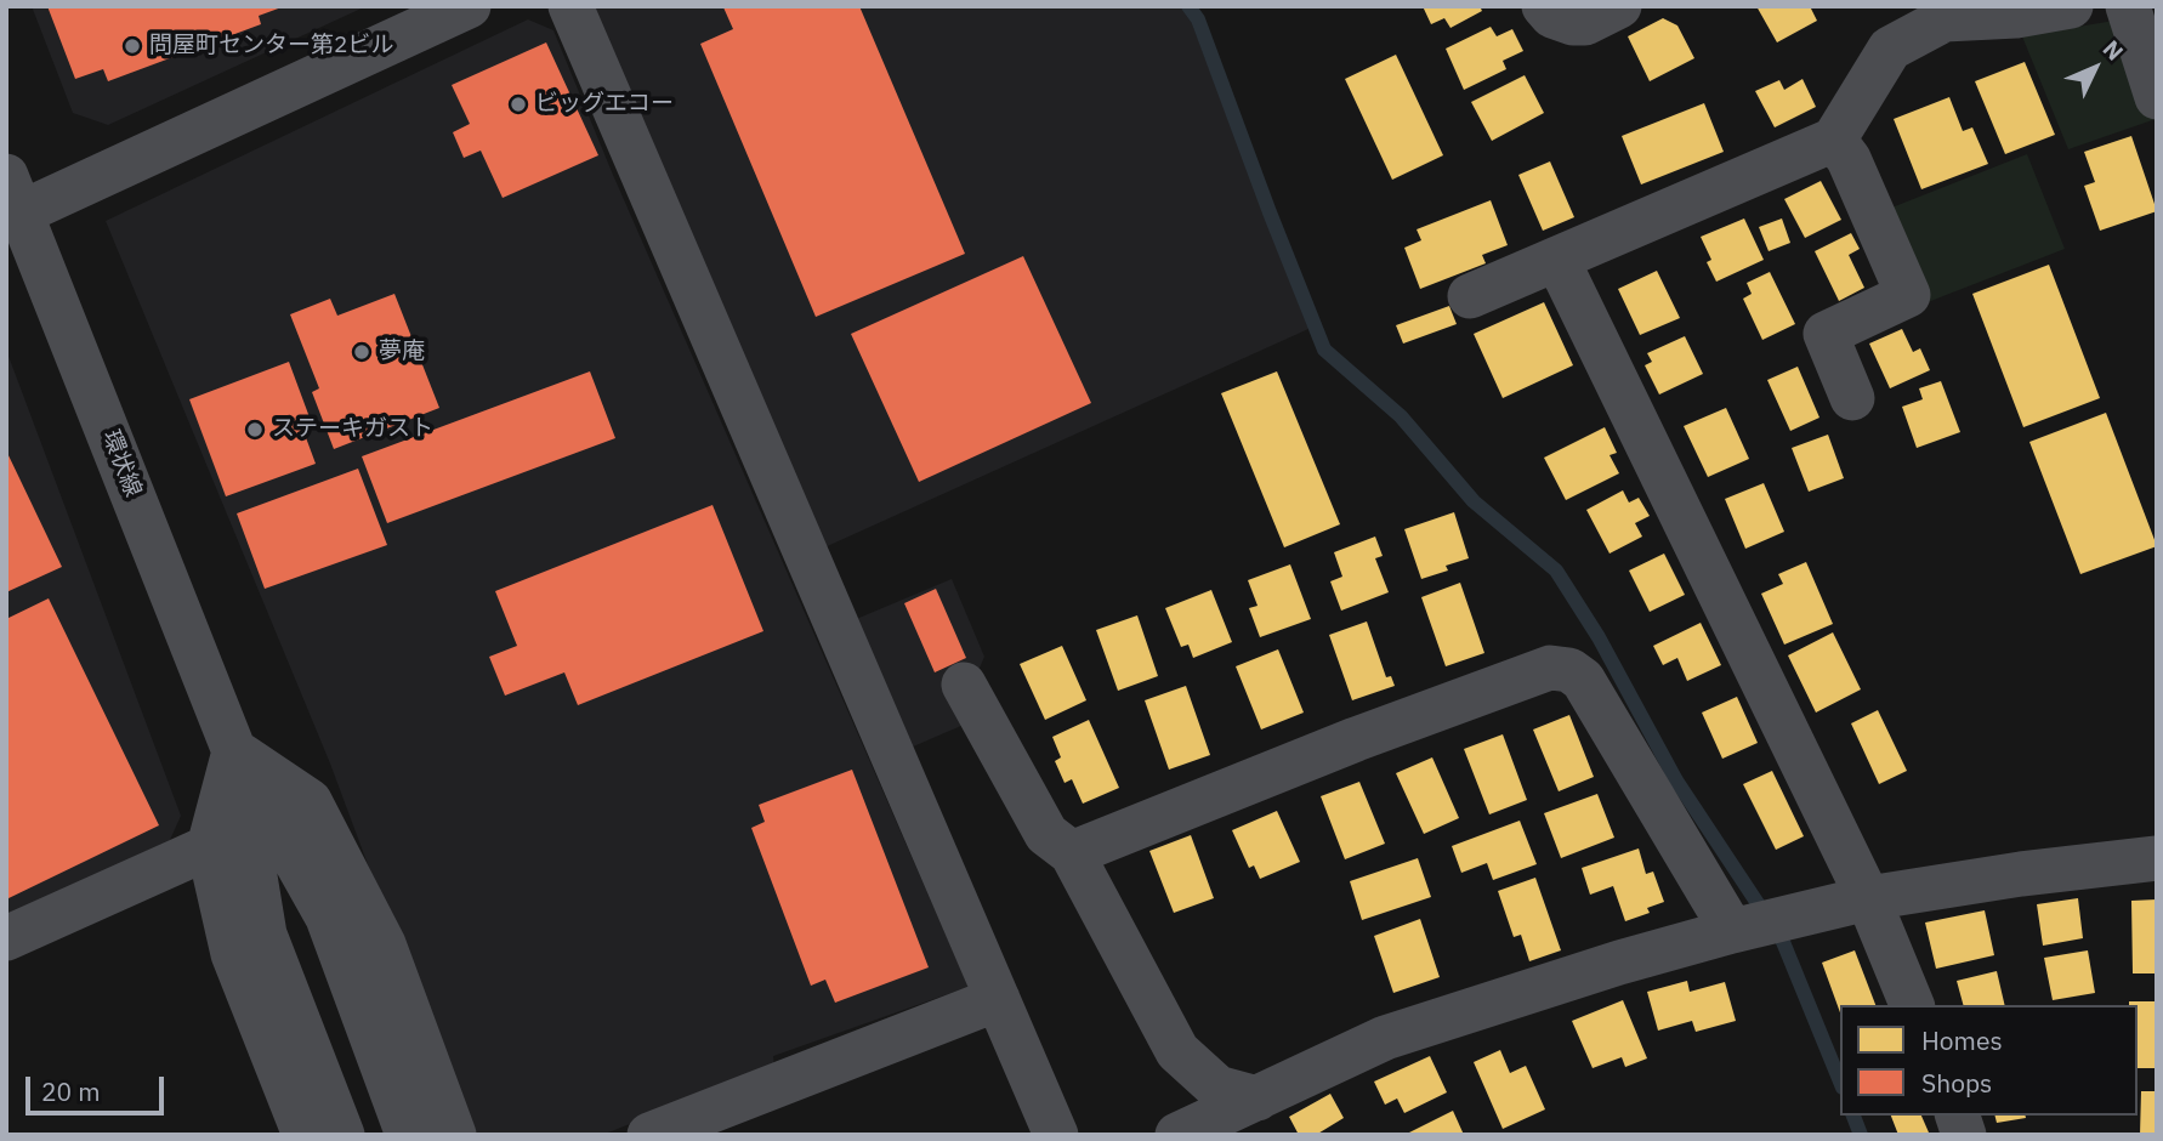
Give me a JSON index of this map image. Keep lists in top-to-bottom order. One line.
{"streets":{"street":["環状線"]},"places":["問屋町センター第2ビル","ビッグエコー","夢庵","ステーキガスト"],"legend":["Homes","Shops"],"scale_bar":"20 m","north":"top right"}
